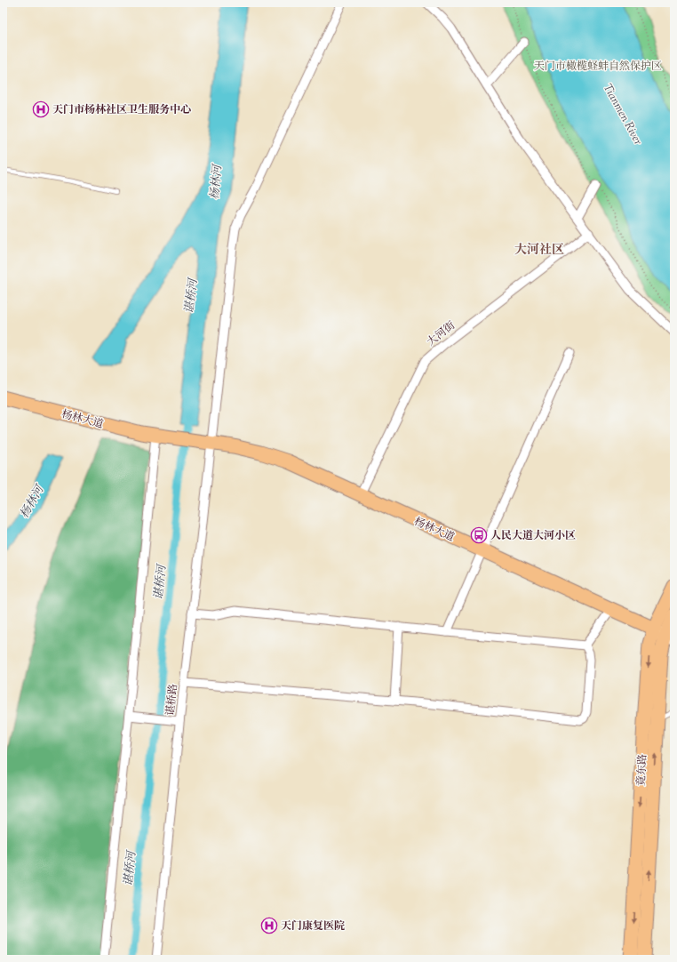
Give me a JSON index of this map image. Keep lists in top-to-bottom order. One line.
{"streets":{"main road":["杨林大道","竟东路"],"street":["大河街","谌桥路"]},"crossings":[["大河街","杨林大道"],["杨林大道","谌桥路"],["杨林大道","竟东路"]],"districts":["大河社区"],"water":["Tianmen River","杨林河","谌桥河"],"parks":["天门市橄榄蛏蚌自然保护区"],"places":{"hospital":["天门市杨林社区卫生服务中心","天门康复医院"],"bus stop":["人民大道大河小区"]}}
